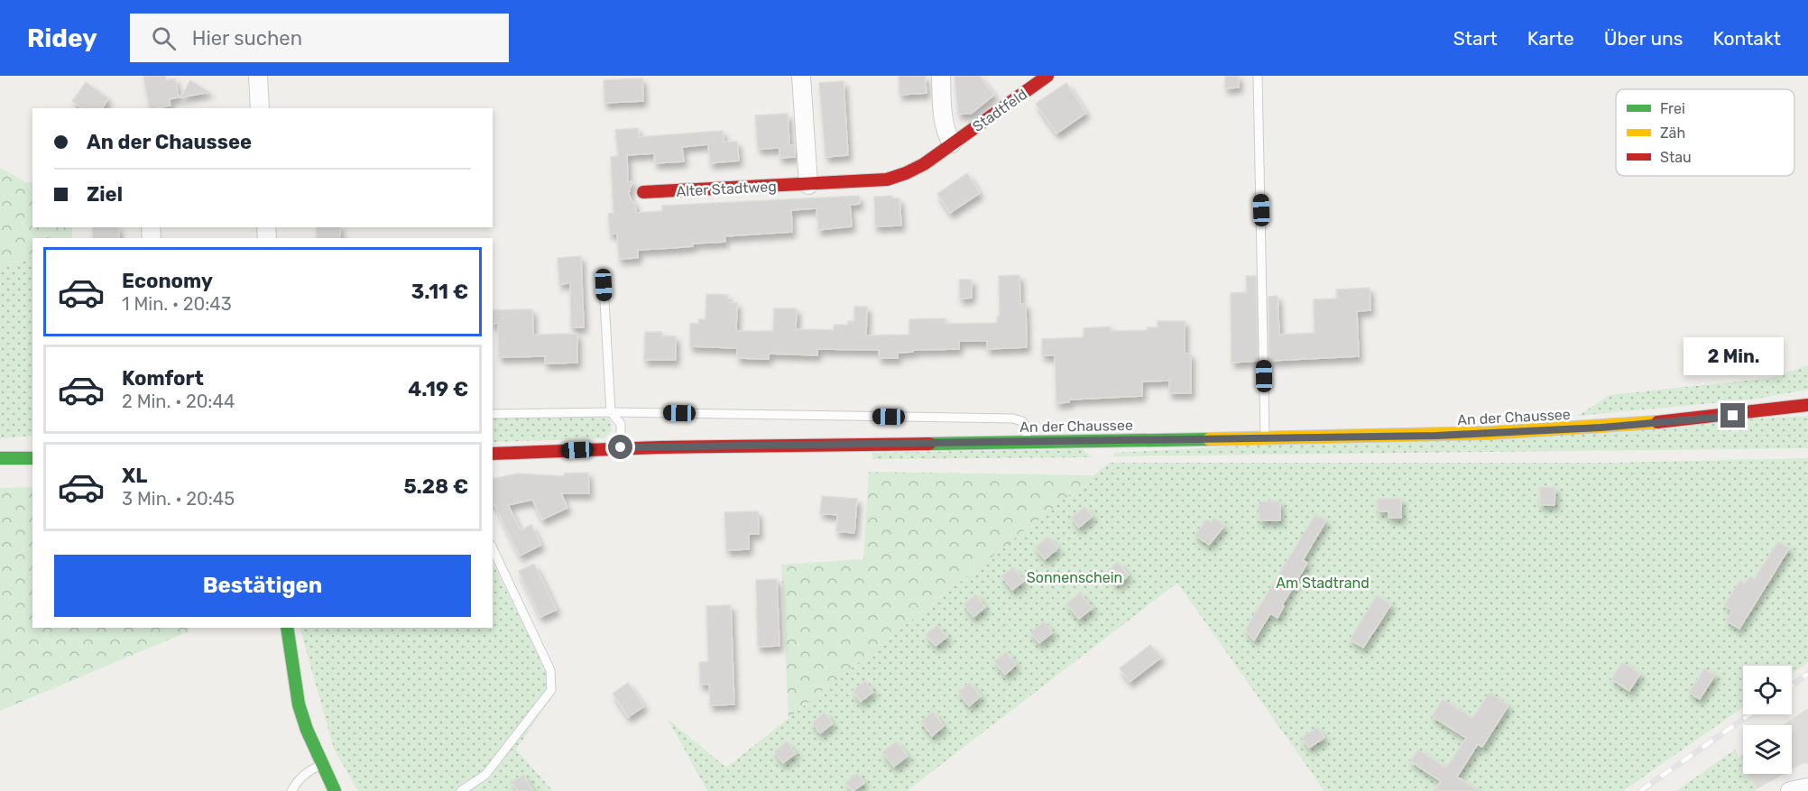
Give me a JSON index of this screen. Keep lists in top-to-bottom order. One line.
{"streets":{"main road":["Stadtfeld","Alter Stadtweg","An der Chaussee"]},"crossings":[["Stadtfeld","Alter Stadtweg"]],"parks":["Sonnenschein","Am Stadtrand"],"legend":["Frei","Zäh","Stau"],"page":{"header":"Ridey","search":"Hier suchen","nav":["Start","Karte","Über uns","Kontakt"],"banner":["An der Chaussee","Ziel"],"list":[{"name":"Economy","note":"1 Min. · 20:43","value":"3.11 €"},{"name":"Komfort","note":"2 Min. · 20:44","value":"4.19 €"},{"name":"XL","note":"3 Min. · 20:45","value":"5.28 €"}],"bubble":"2 Min.","buttons":"Bestätigen"}}
